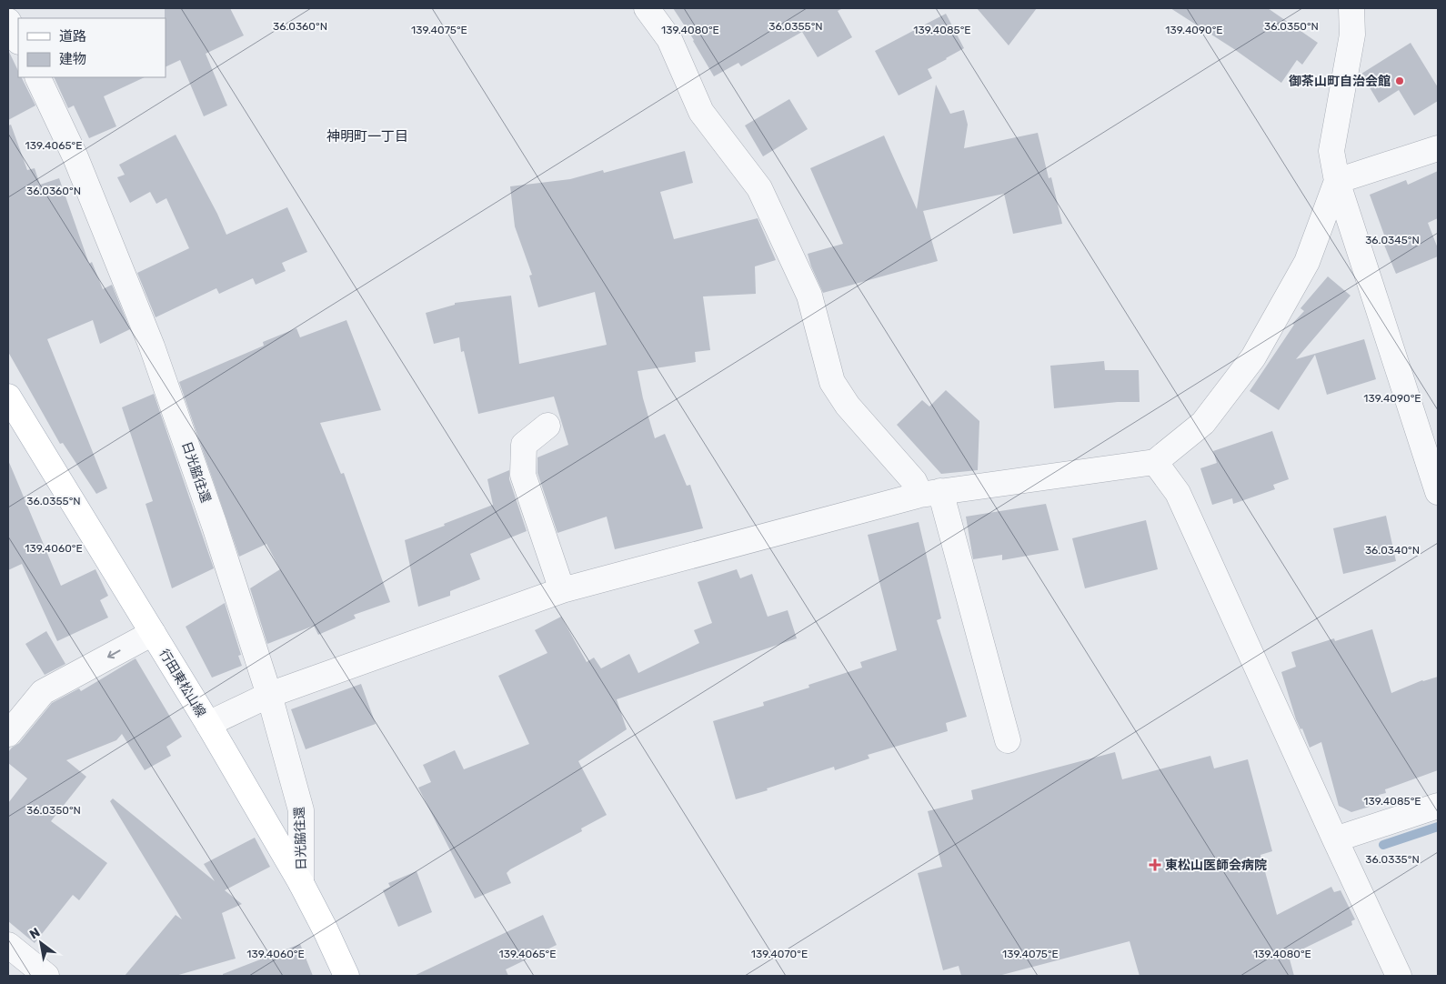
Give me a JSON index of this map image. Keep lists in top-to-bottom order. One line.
{"streets":{"main road":["行田東松山線"],"street":["日光脇往還"]},"crossings":[["日光脇往還","行田東松山線"]],"districts":["神明町一丁目"],"places":{"other":["御茶山町自治会館"],"health":["東松山医師会病院"]},"legend":["道路","建物"],"north":"top left","coordinates":["36.0360°N","36.0355°N","36.0350°N","139.4075°E","139.4080°E","139.4085°E","139.4090°E","139.4065°E","36.0345°N","139.4060°E","36.0340°N","36.0335°N","139.4070°E"]}
